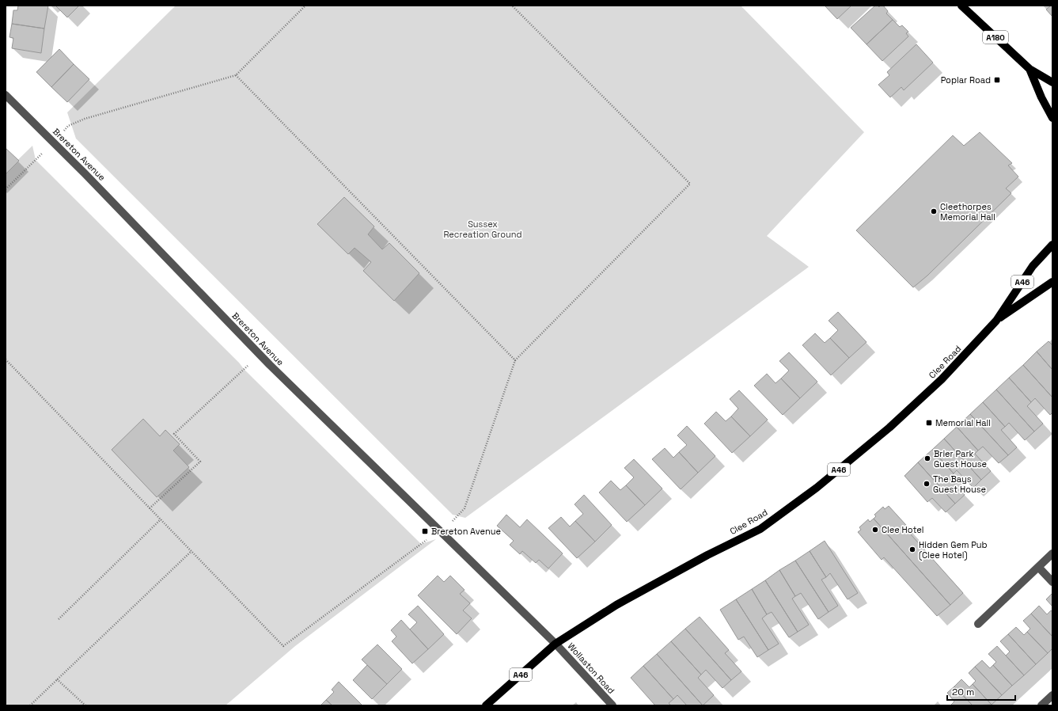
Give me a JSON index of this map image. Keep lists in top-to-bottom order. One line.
{"streets":{"main road":["A180","A46","Clee Road"],"street":["Brereton Avenue","Wollaston Road"]},"crossings":[["Brereton Avenue","Clee Road"],["Brereton Avenue","Wollaston Road"],["Clee Road","Wollaston Road"]],"parks":["Sussex Recreation Ground"],"places":{"transit":["Poplar Road","Memorial Hall","Brereton Avenue"],"other":["Cleethorpes Memorial Hall","Brier Park Guest House","The Bays Guest House","Clee Hotel","Hidden Gem Pub (Clee Hotel)"]},"scale_bar":"20 m"}
